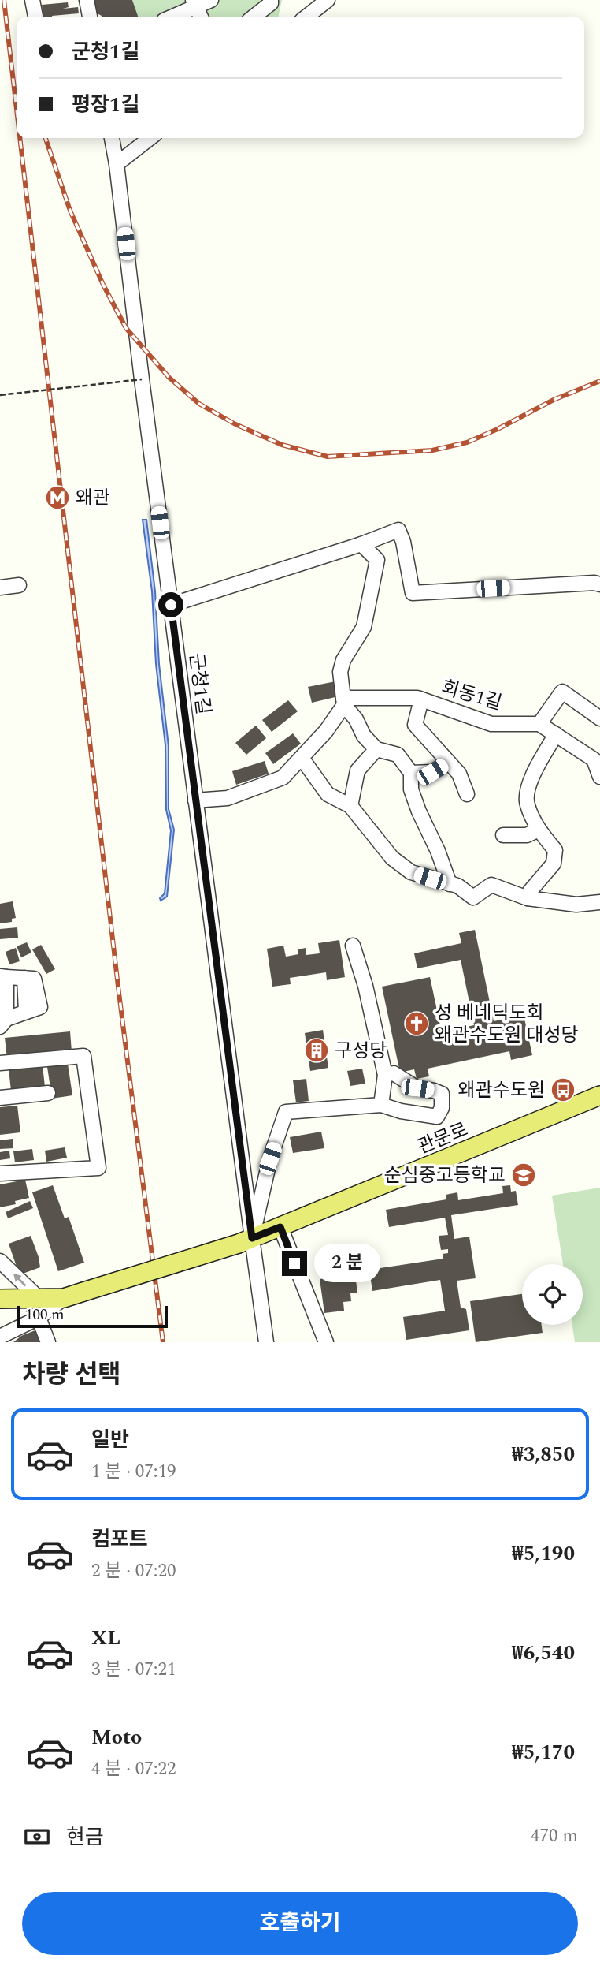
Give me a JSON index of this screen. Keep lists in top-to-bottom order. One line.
{"streets":{"main road":["관문로"],"street":["군청1길","회동1길"]},"crossings":[["군청1길","관문로"]],"places":{"metro station":["왜관"],"church":["성 베네딕도회 왜관수도원 대성당"],"building":["구성당"],"bus stop":["왜관수도원"],"school or university":["순심중고등학교"]},"scale_bar":"100 m","page":{"banner":["군청1길","평장1길"],"bubble":"2 분","scale":"100 m","heading":"차량 선택","list":[{"name":"일반","note":"1 분 · 07:19","value":"₩3,850"},{"name":"컴포트","note":"2 분 · 07:20","value":"₩5,190"},{"name":"XL","note":"3 분 · 07:21","value":"₩6,540"},{"name":"Moto","note":"4 분 · 07:22","value":"₩5,170"}],"pay":["현금","470 m"],"buttons":"호출하기"}}
